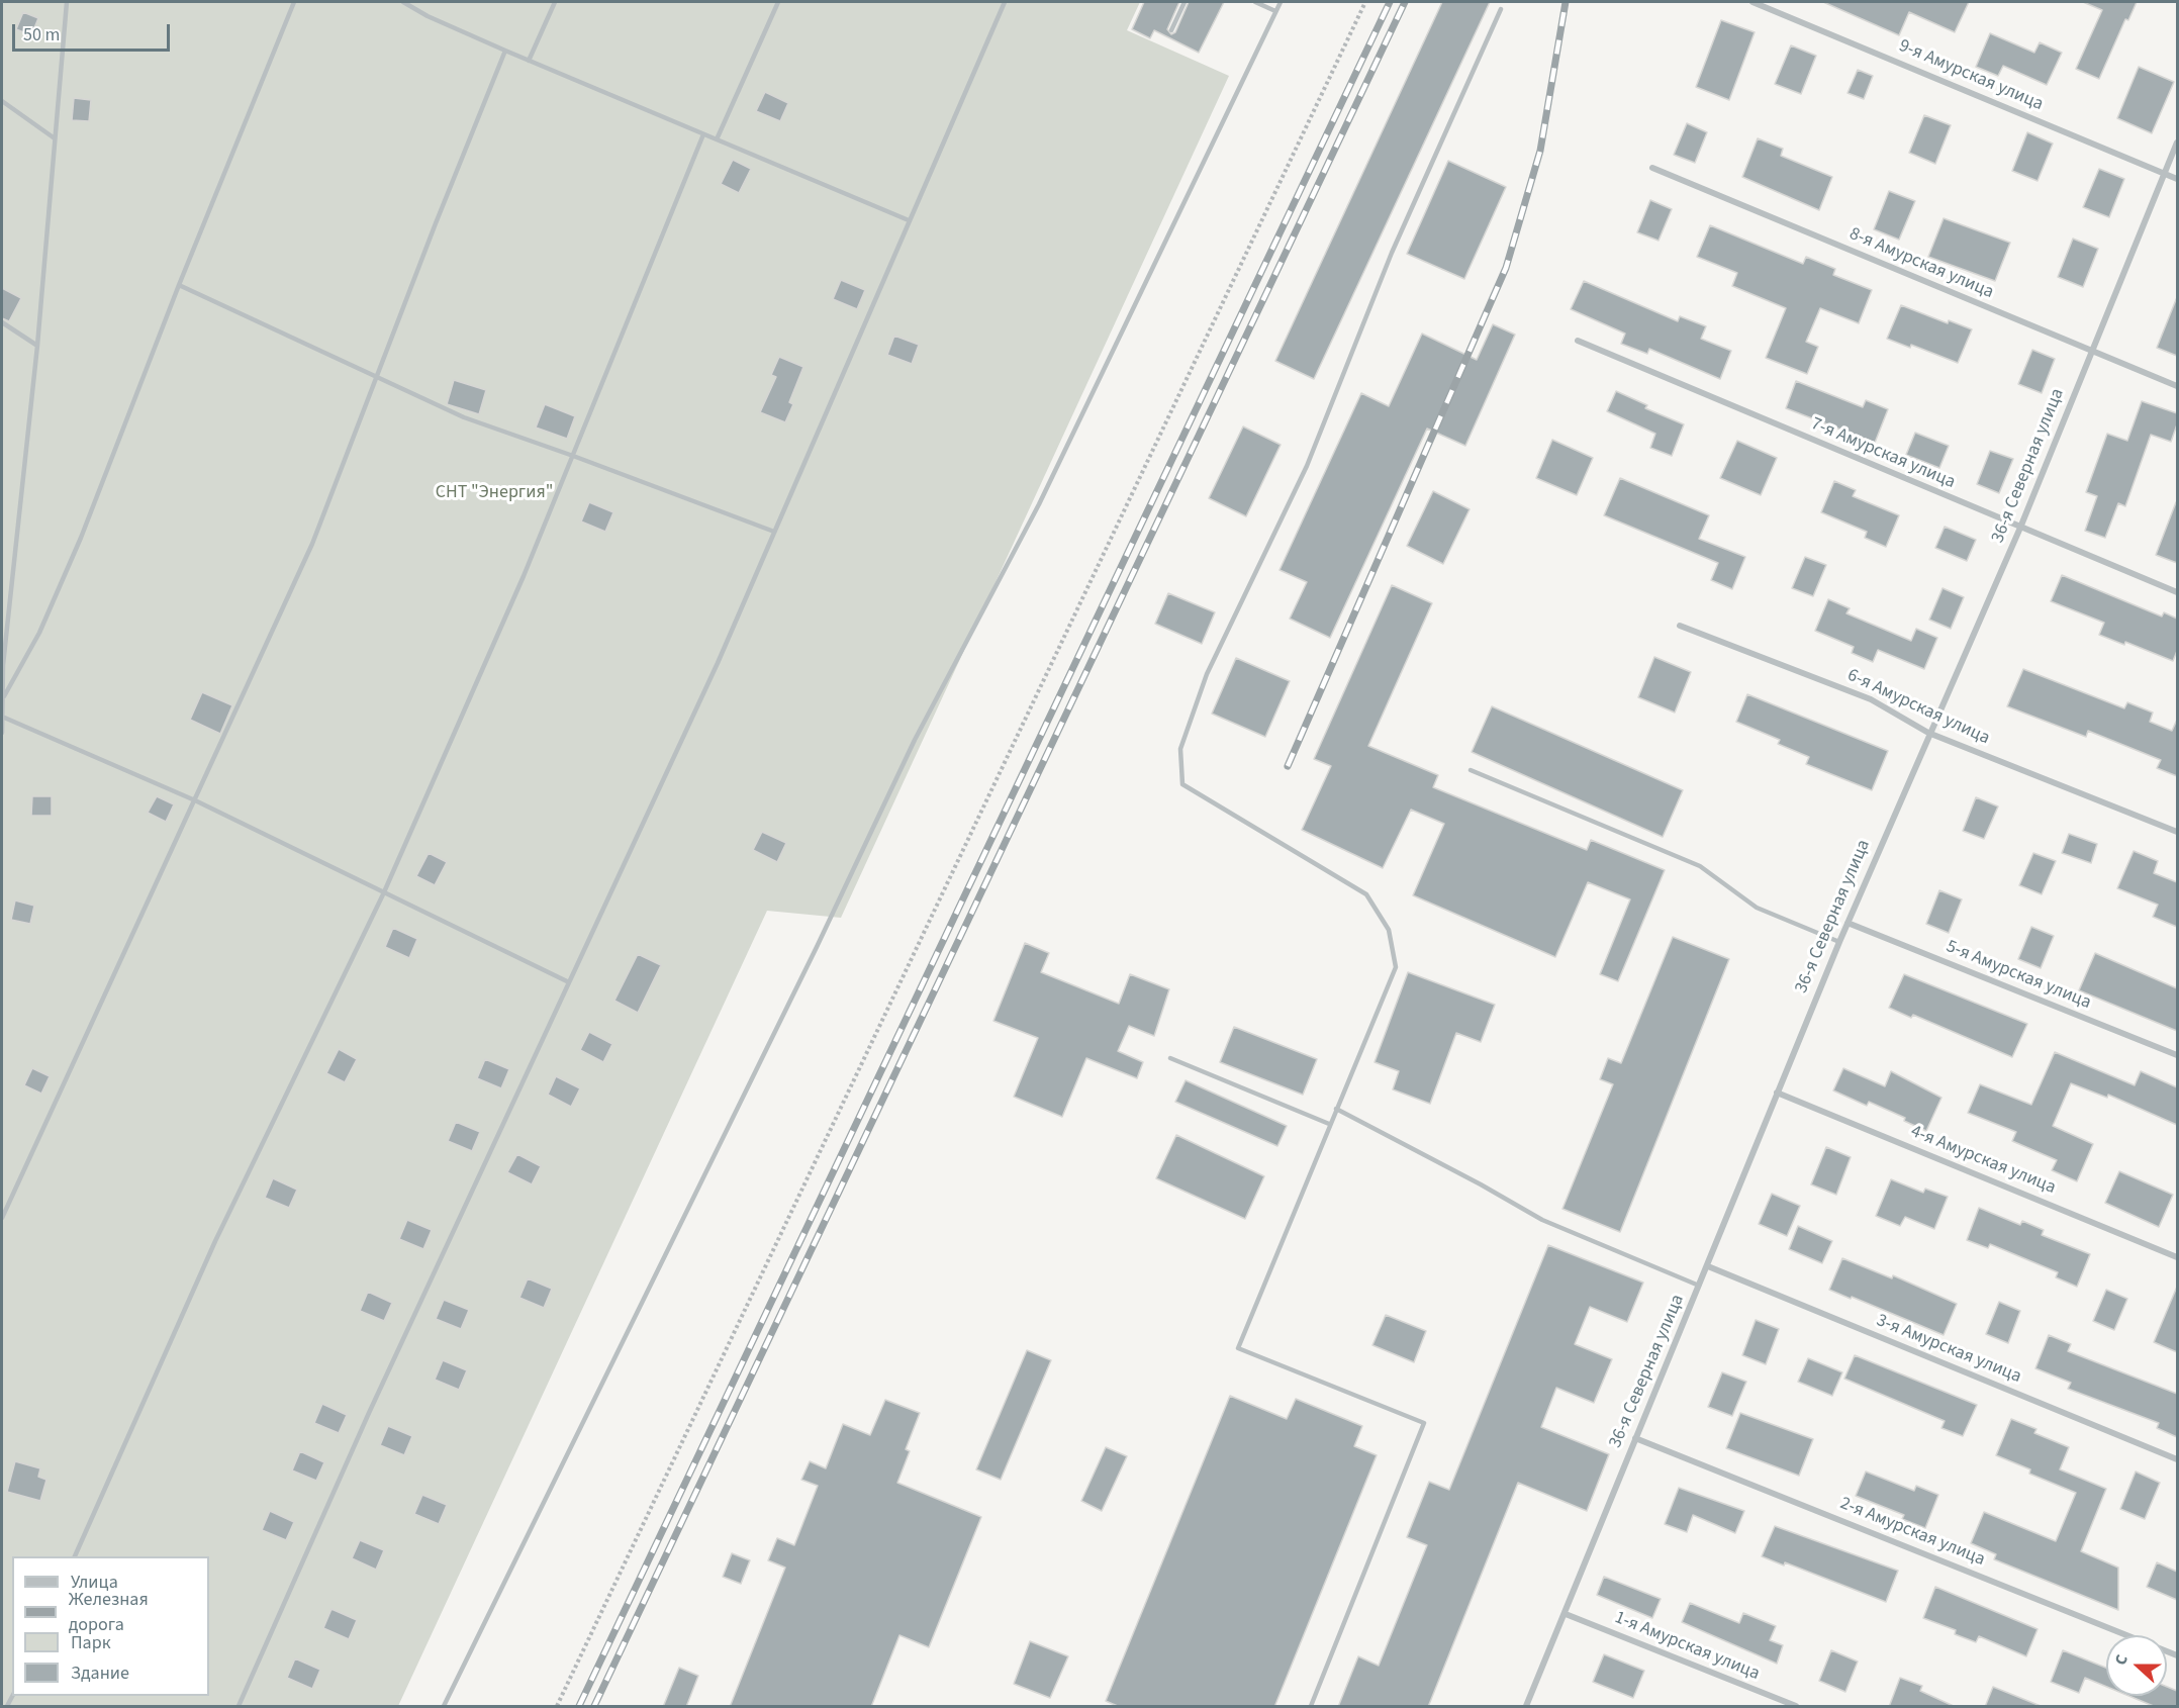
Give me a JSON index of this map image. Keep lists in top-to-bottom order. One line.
{"streets":{"street":["9-я Амурская улица","8-я Амурская улица","7-я Амурская улица","36-я Северная улица","6-я Амурская улица","5-я Амурская улица","4-я Амурская улица","3-я Амурская улица","2-я Амурская улица","1-я Амурская улица"]},"crossings":[["9-я Амурская улица","36-я Северная улица"],["8-я Амурская улица","36-я Северная улица"],["7-я Амурская улица","36-я Северная улица"],["36-я Северная улица","6-я Амурская улица"],["36-я Северная улица","5-я Амурская улица"],["36-я Северная улица","4-я Амурская улица"],["36-я Северная улица","3-я Амурская улица"],["36-я Северная улица","2-я Амурская улица"],["36-я Северная улица","1-я Амурская улица"]],"parks":["СНТ \"Энергия\""],"legend":["Улица","Железная дорога","Парк","Здание"],"scale_bar":"50 m","north":"left"}
